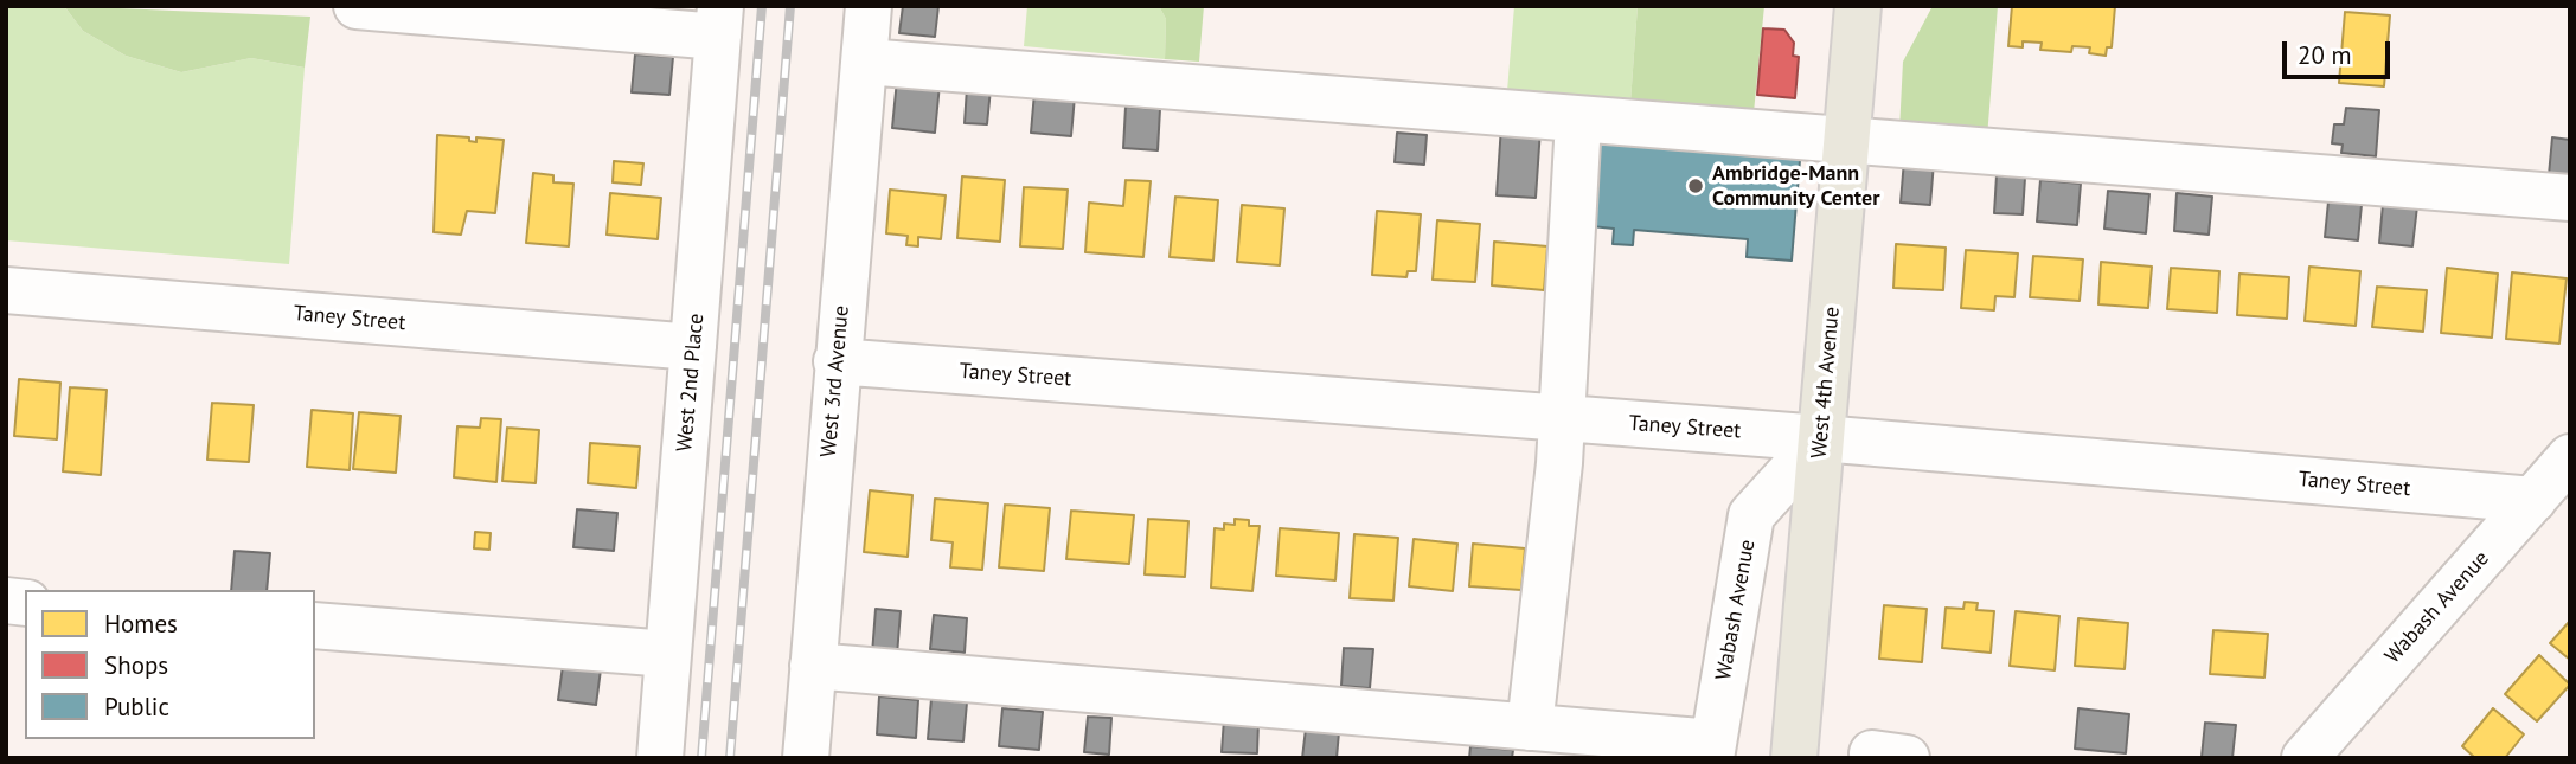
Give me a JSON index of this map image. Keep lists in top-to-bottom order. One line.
{"streets":{"main road":["West 4th Avenue"],"street":["Taney Street","West 3rd Avenue","West 2nd Place","Wabash Avenue"]},"crossings":[["Taney Street","West 3rd Avenue"],["Taney Street","West 2nd Place"],["Taney Street","West 4th Avenue"],["Taney Street","Wabash Avenue"],["West 4th Avenue","Wabash Avenue"]],"places":["Ambridge-Mann Community Center"],"legend":["Homes","Shops","Public"],"scale_bar":"20 m"}
